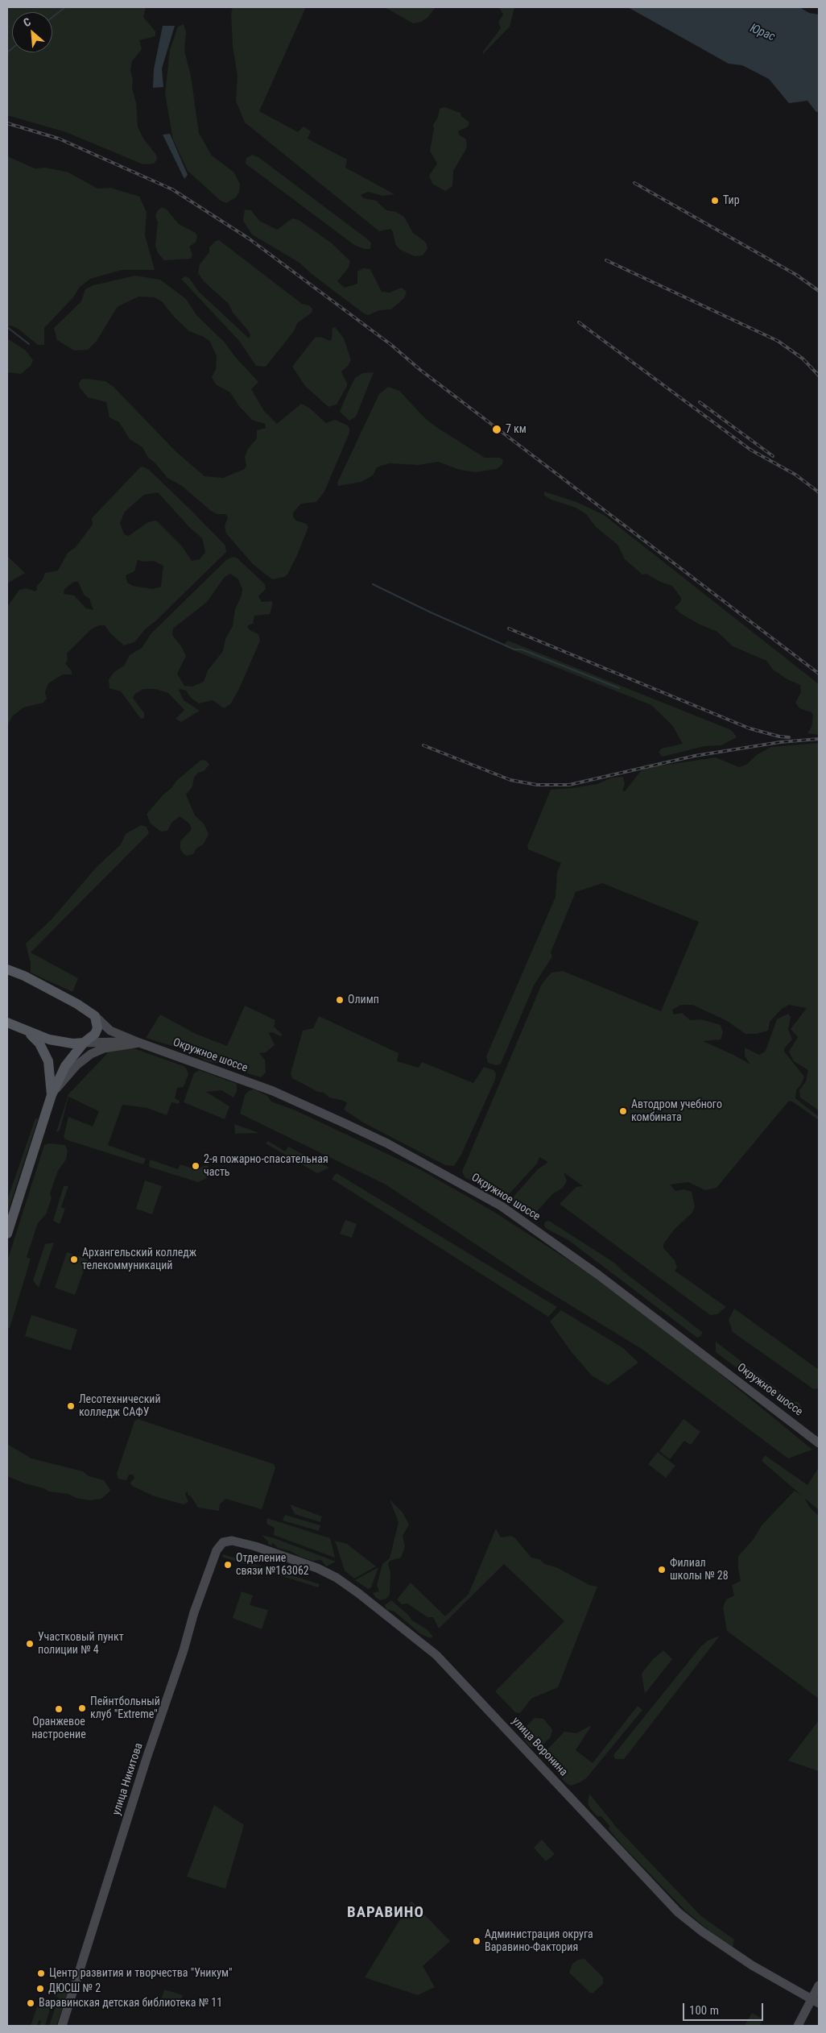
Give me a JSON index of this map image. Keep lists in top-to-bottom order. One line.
{"streets":{"main road":["Окружное шоссе"],"street":["улица Воронина","улица Никитова"]},"crossings":[["улица Воронина","улица Никитова"]],"districts":["ВАРАВИНО"],"water":["Юрас"],"places":["Тир","7 км","Олимп","Автодром учебного комбината","2-я пожарно-спасательная часть","Архангельский колледж телекоммуникаций","Лесотехнический колледж САФУ","Отделение связи №163062","Филиал школы № 28","Участковый пункт полиции № 4","Пейнтбольный клуб \"Extreme\"","Оранжевое настроение","Администрация округа Варавино-Фактория","Центр развития и творчества \"Уникум\"","ДЮСШ № 2","Варавинская детская библиотека № 11"],"scale_bar":"100 m","north":"top left"}
